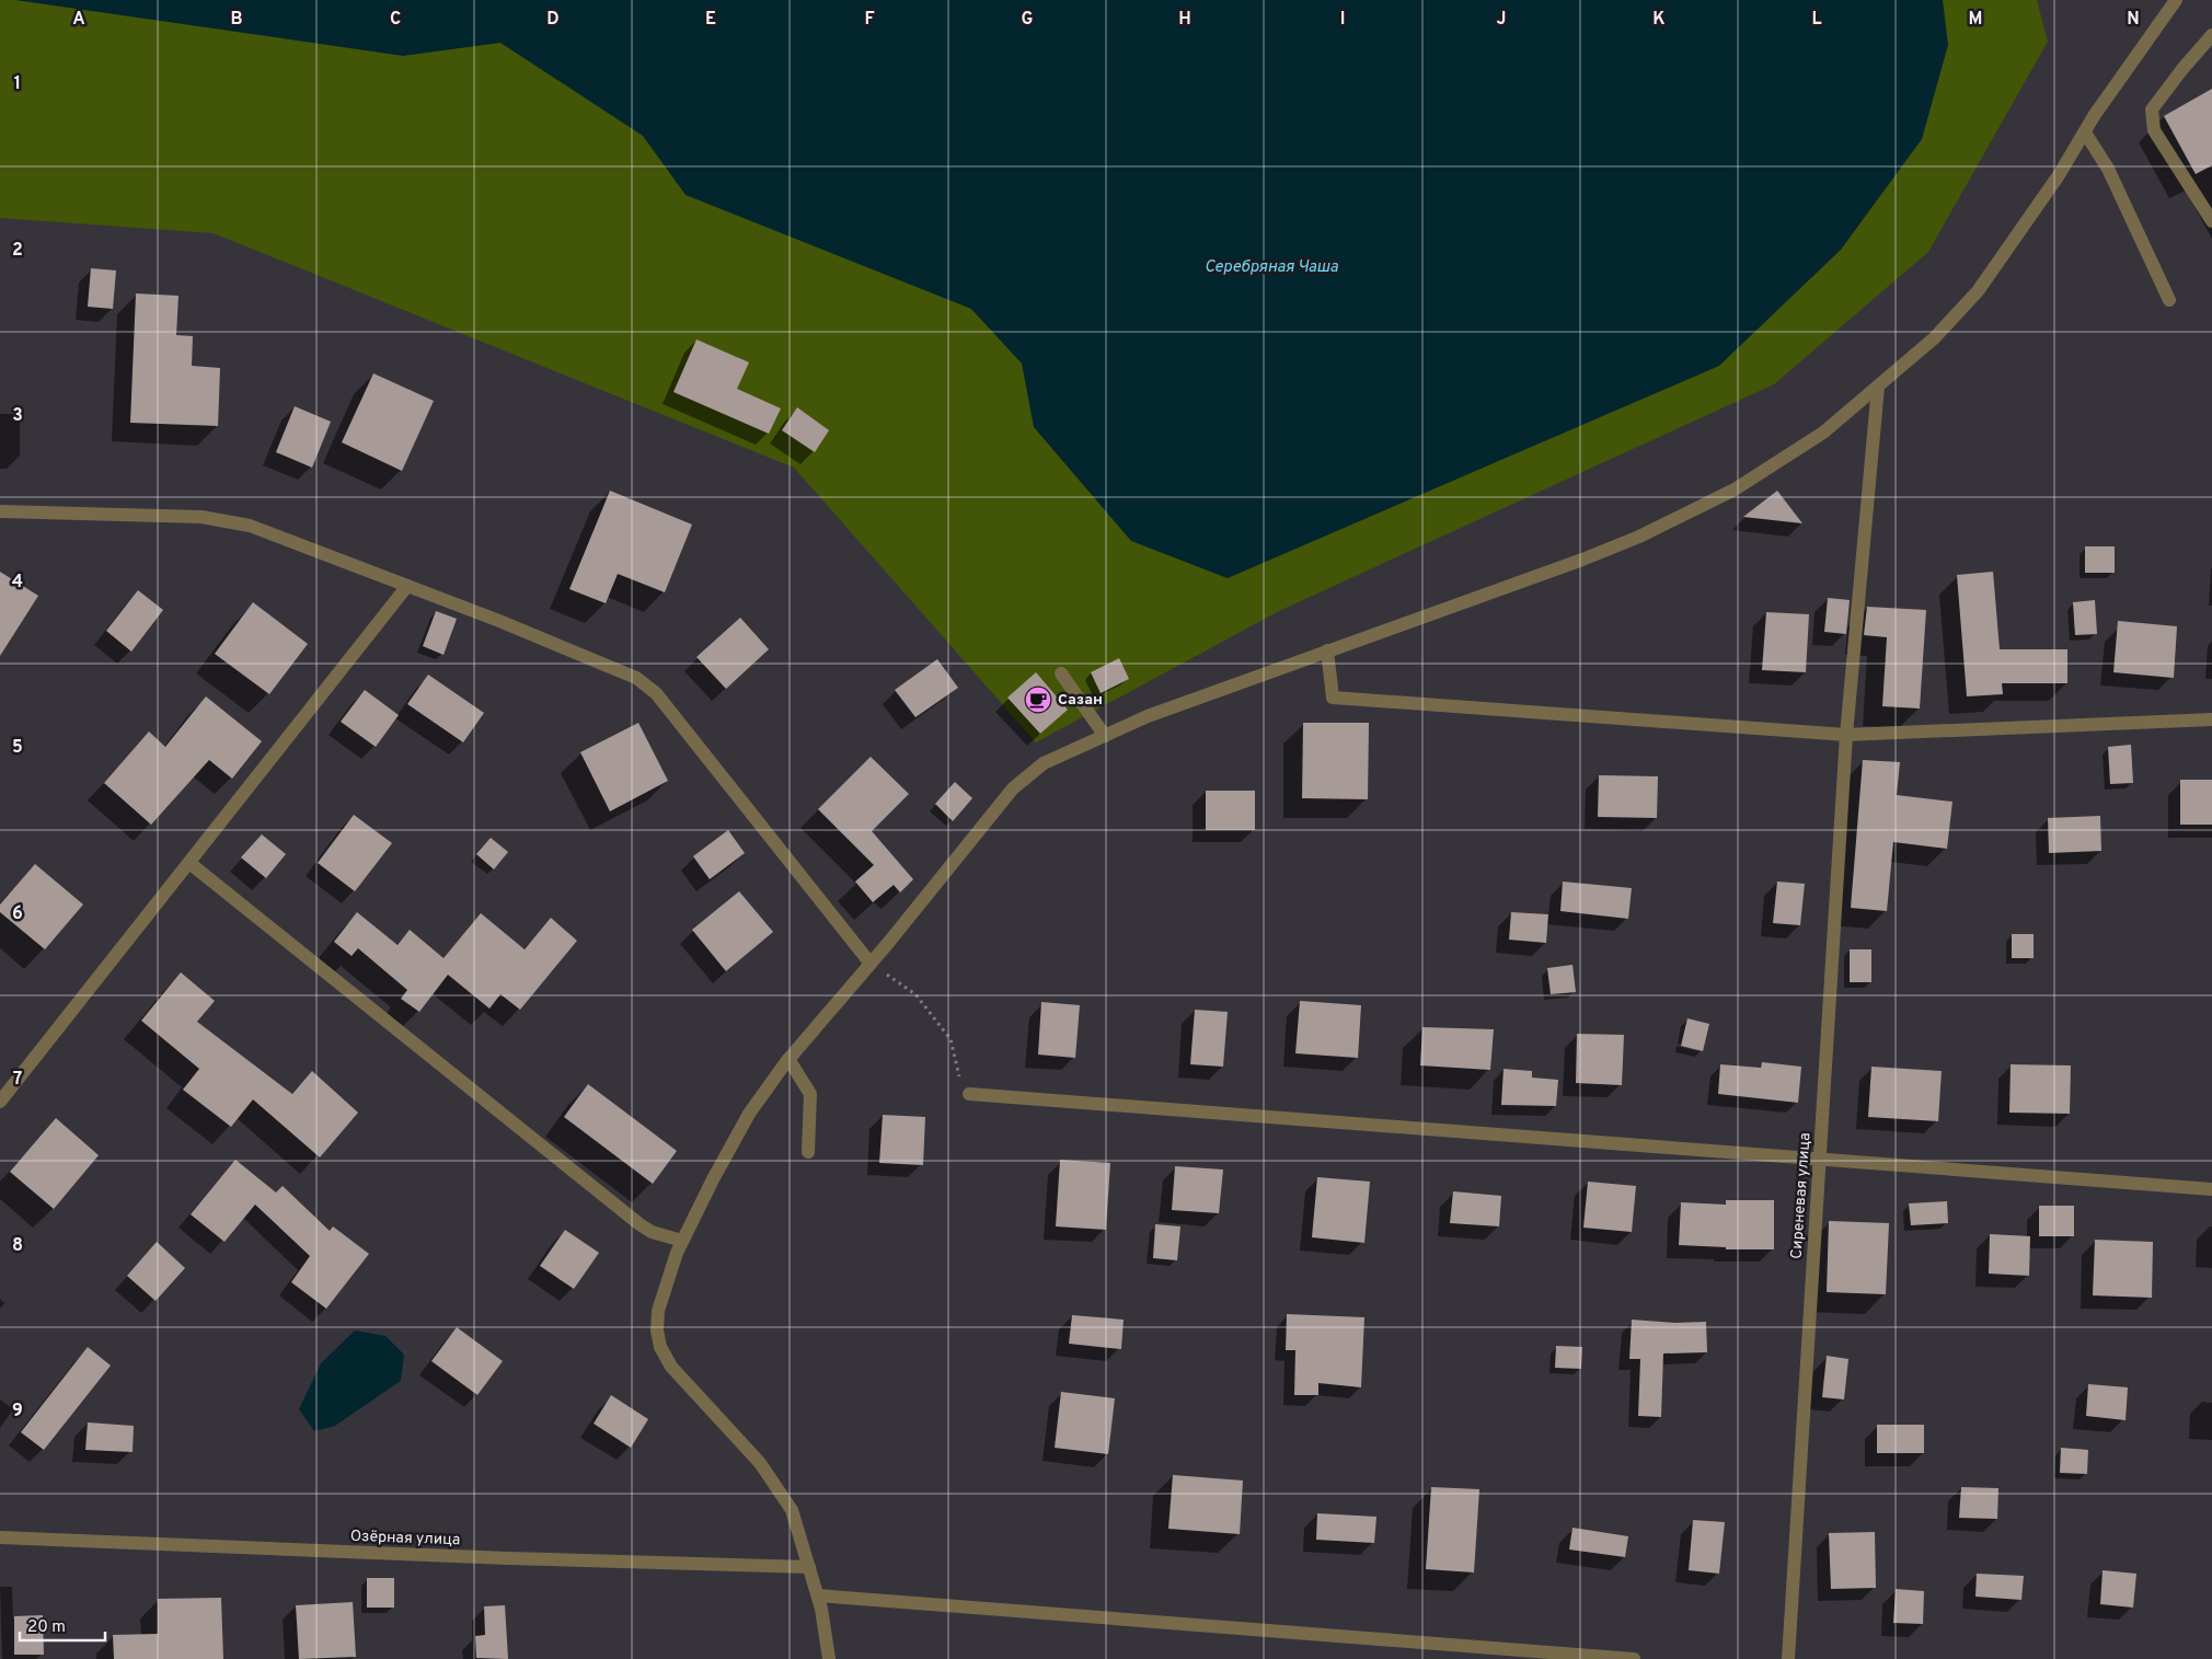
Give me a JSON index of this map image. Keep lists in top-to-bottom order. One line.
{"streets":{"street":["Сиреневая улица","Озёрная улица"]},"water":["Серебряная Чаша"],"places":{"cafe":["Сазан"]},"scale_bar":"20 m","grid":{"columns":["A","B","C","D","E","F","G","H","I","J","K","L","M","N"],"rows":["1","2","3","4","5","6","7","8","9"]}}
